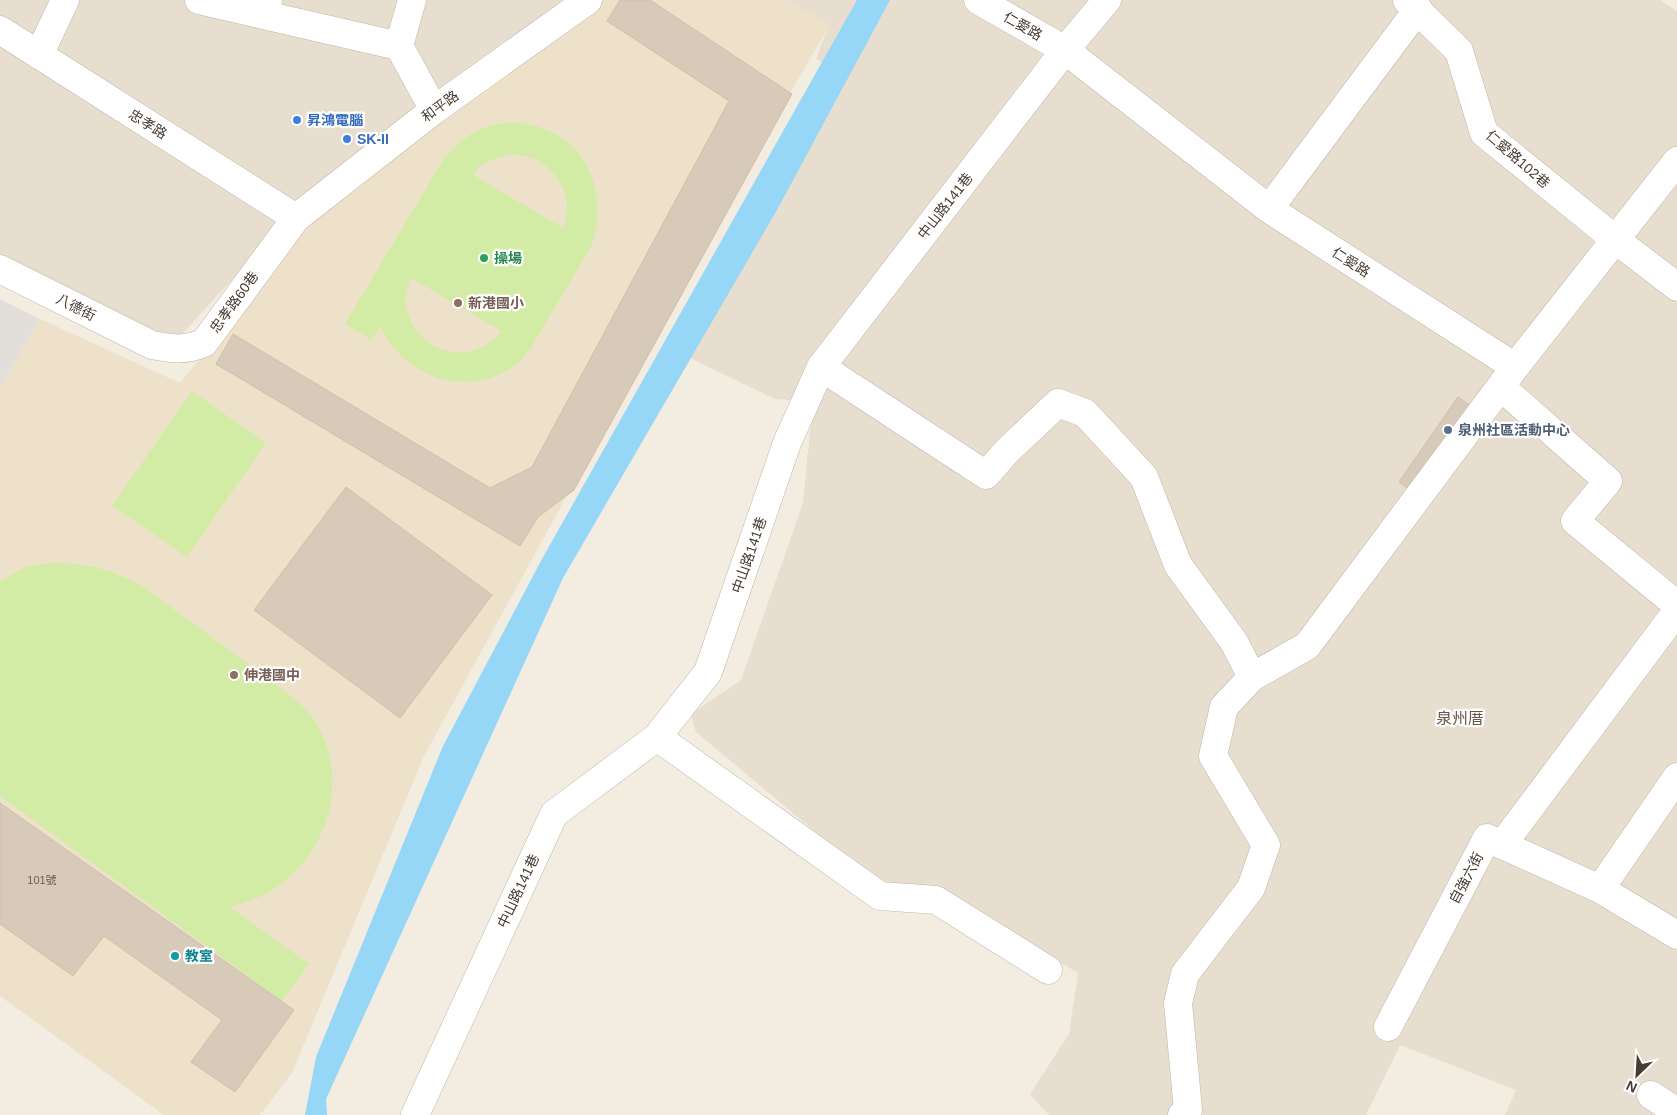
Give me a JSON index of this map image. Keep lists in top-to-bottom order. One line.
{"streets":{"street":["仁愛路","和平路","忠孝路","仁愛路102巷","中山路141巷","忠孝路60巷","八德街","自強六街"]},"crossings":[["仁愛路","仁愛路102巷"],["仁愛路","中山路141巷"],["和平路","忠孝路"],["和平路","忠孝路60巷"],["忠孝路","忠孝路60巷"],["忠孝路60巷","八德街"]],"districts":["泉州厝"],"places":["昇鴻電腦","SK-II","操場","新港國小","泉州社區活動中心","伸港國中","教室"],"house_numbers":["101號"],"north":"bottom left"}
